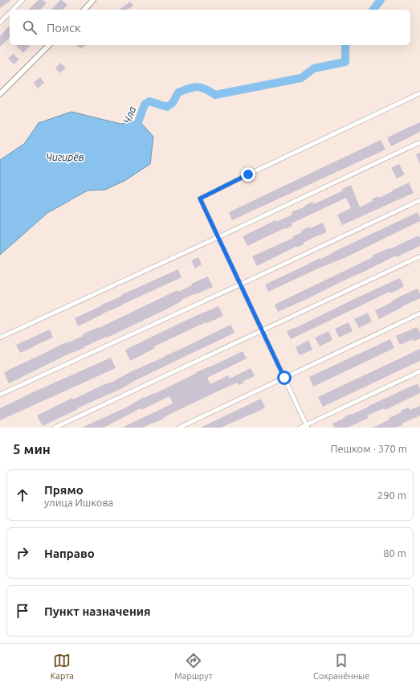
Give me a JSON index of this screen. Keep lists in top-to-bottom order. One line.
{"water":["Чла","Чигирёв"],"page":{"search":"Поиск","heading":["5 мин","Пешком · 370 m"],"list":[["Прямо","улица Ишкова","290 m"],["Направо","80 m"],"Пункт назначения"],"nav":["Карта","Маршрут","Сохранённые"]}}
